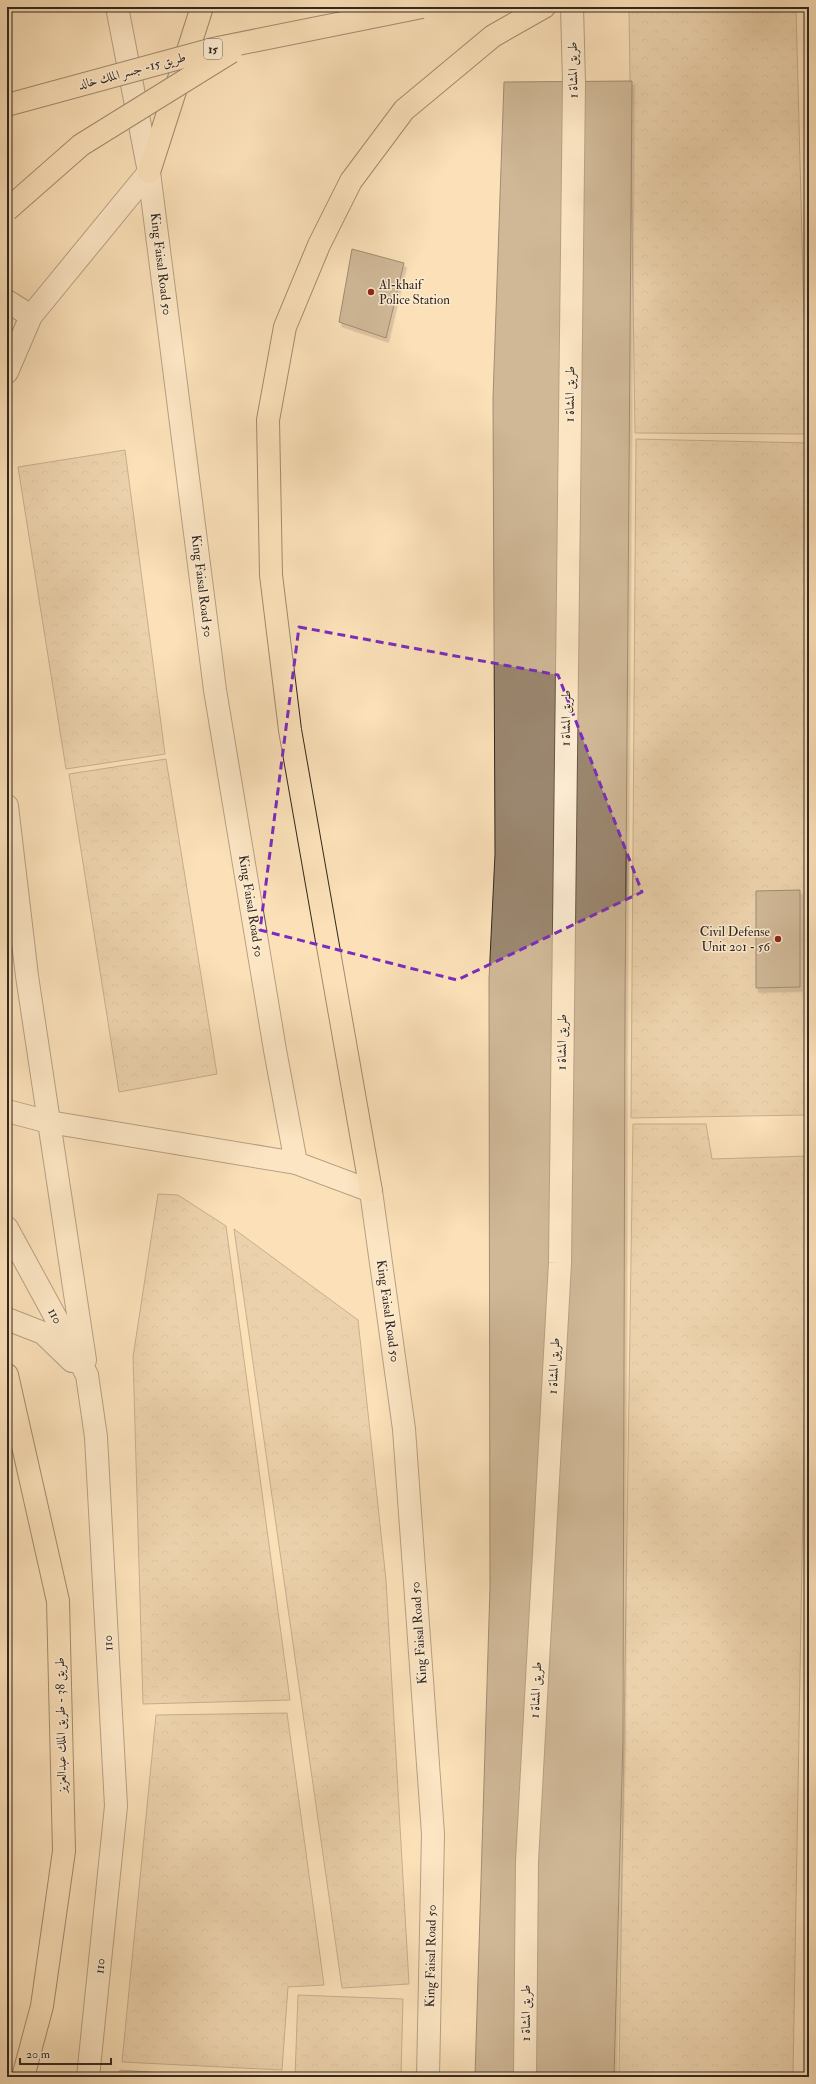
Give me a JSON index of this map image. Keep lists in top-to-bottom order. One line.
{"streets":{"main road":["15","طريق 15- جسر الملك خالد","طريق 38 - طريق الملك عبدالعزيز"],"street":["طريق المشاة 1","King Faisal Road 50","110"]},"places":["Al-khaif Police Station","Civil Defense Unit 201 - 56"],"scale_bar":"20 m"}
